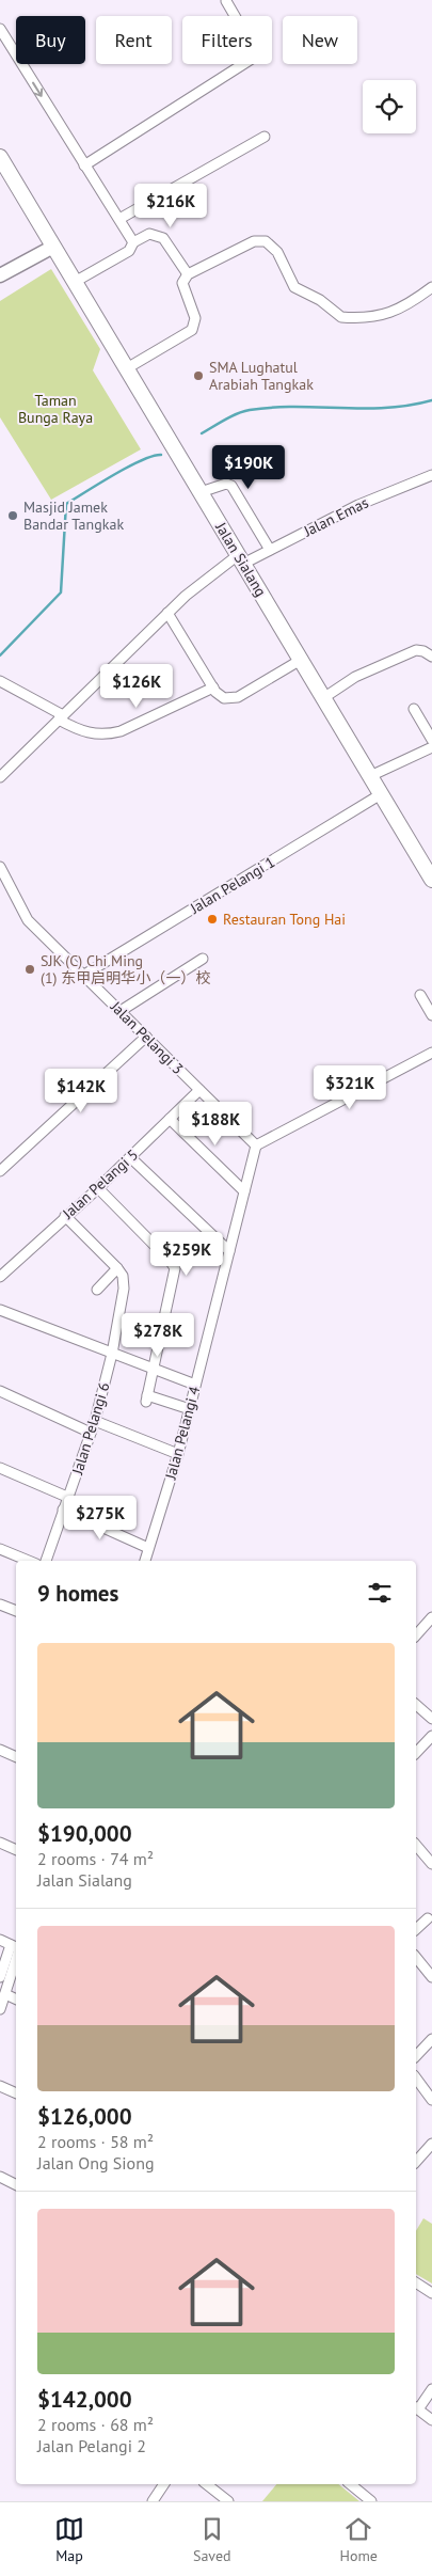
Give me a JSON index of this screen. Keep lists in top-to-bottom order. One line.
{"streets":{"main road":["Jalan Sialang"],"street":["Jalan Emas","Jalan Pelangi 1","Jalan Pelangi 3","Jalan Pelangi 5","Jalan Pelangi 6","Jalan Pelangi 4"]},"crossings":[["Jalan Emas","Jalan Sialang"],["Jalan Sialang","Jalan Pelangi 1"],["Jalan Pelangi 1","Jalan Pelangi 3"],["Jalan Pelangi 3","Jalan Pelangi 5"],["Jalan Pelangi 3","Jalan Pelangi 4"]],"parks":["Taman Bunga Raya"],"places":["SMA Lughatul Arabiah Tangkak","Masjid Jamek Bandar Tangkak","Restauran Tong Hai","SJK (C) Chi Ming (1) 东甲启明华小（一）校"],"page":{"chip":["Buy","Rent","Filters","New"],"price":["$216K","$190K","$126K","$321K","$142K","$188K","$259K","$278K","$275K"],"heading":"9 homes","list":[{"name":"$190,000","note":"2 rooms · 74 m² · Jalan Sialang"},{"name":"$126,000","note":"2 rooms · 58 m² · Jalan Ong Siong"},{"name":"$142,000","note":"2 rooms · 68 m² · Jalan Pelangi 2"}],"tabs":["Map","Saved","Home"]}}
